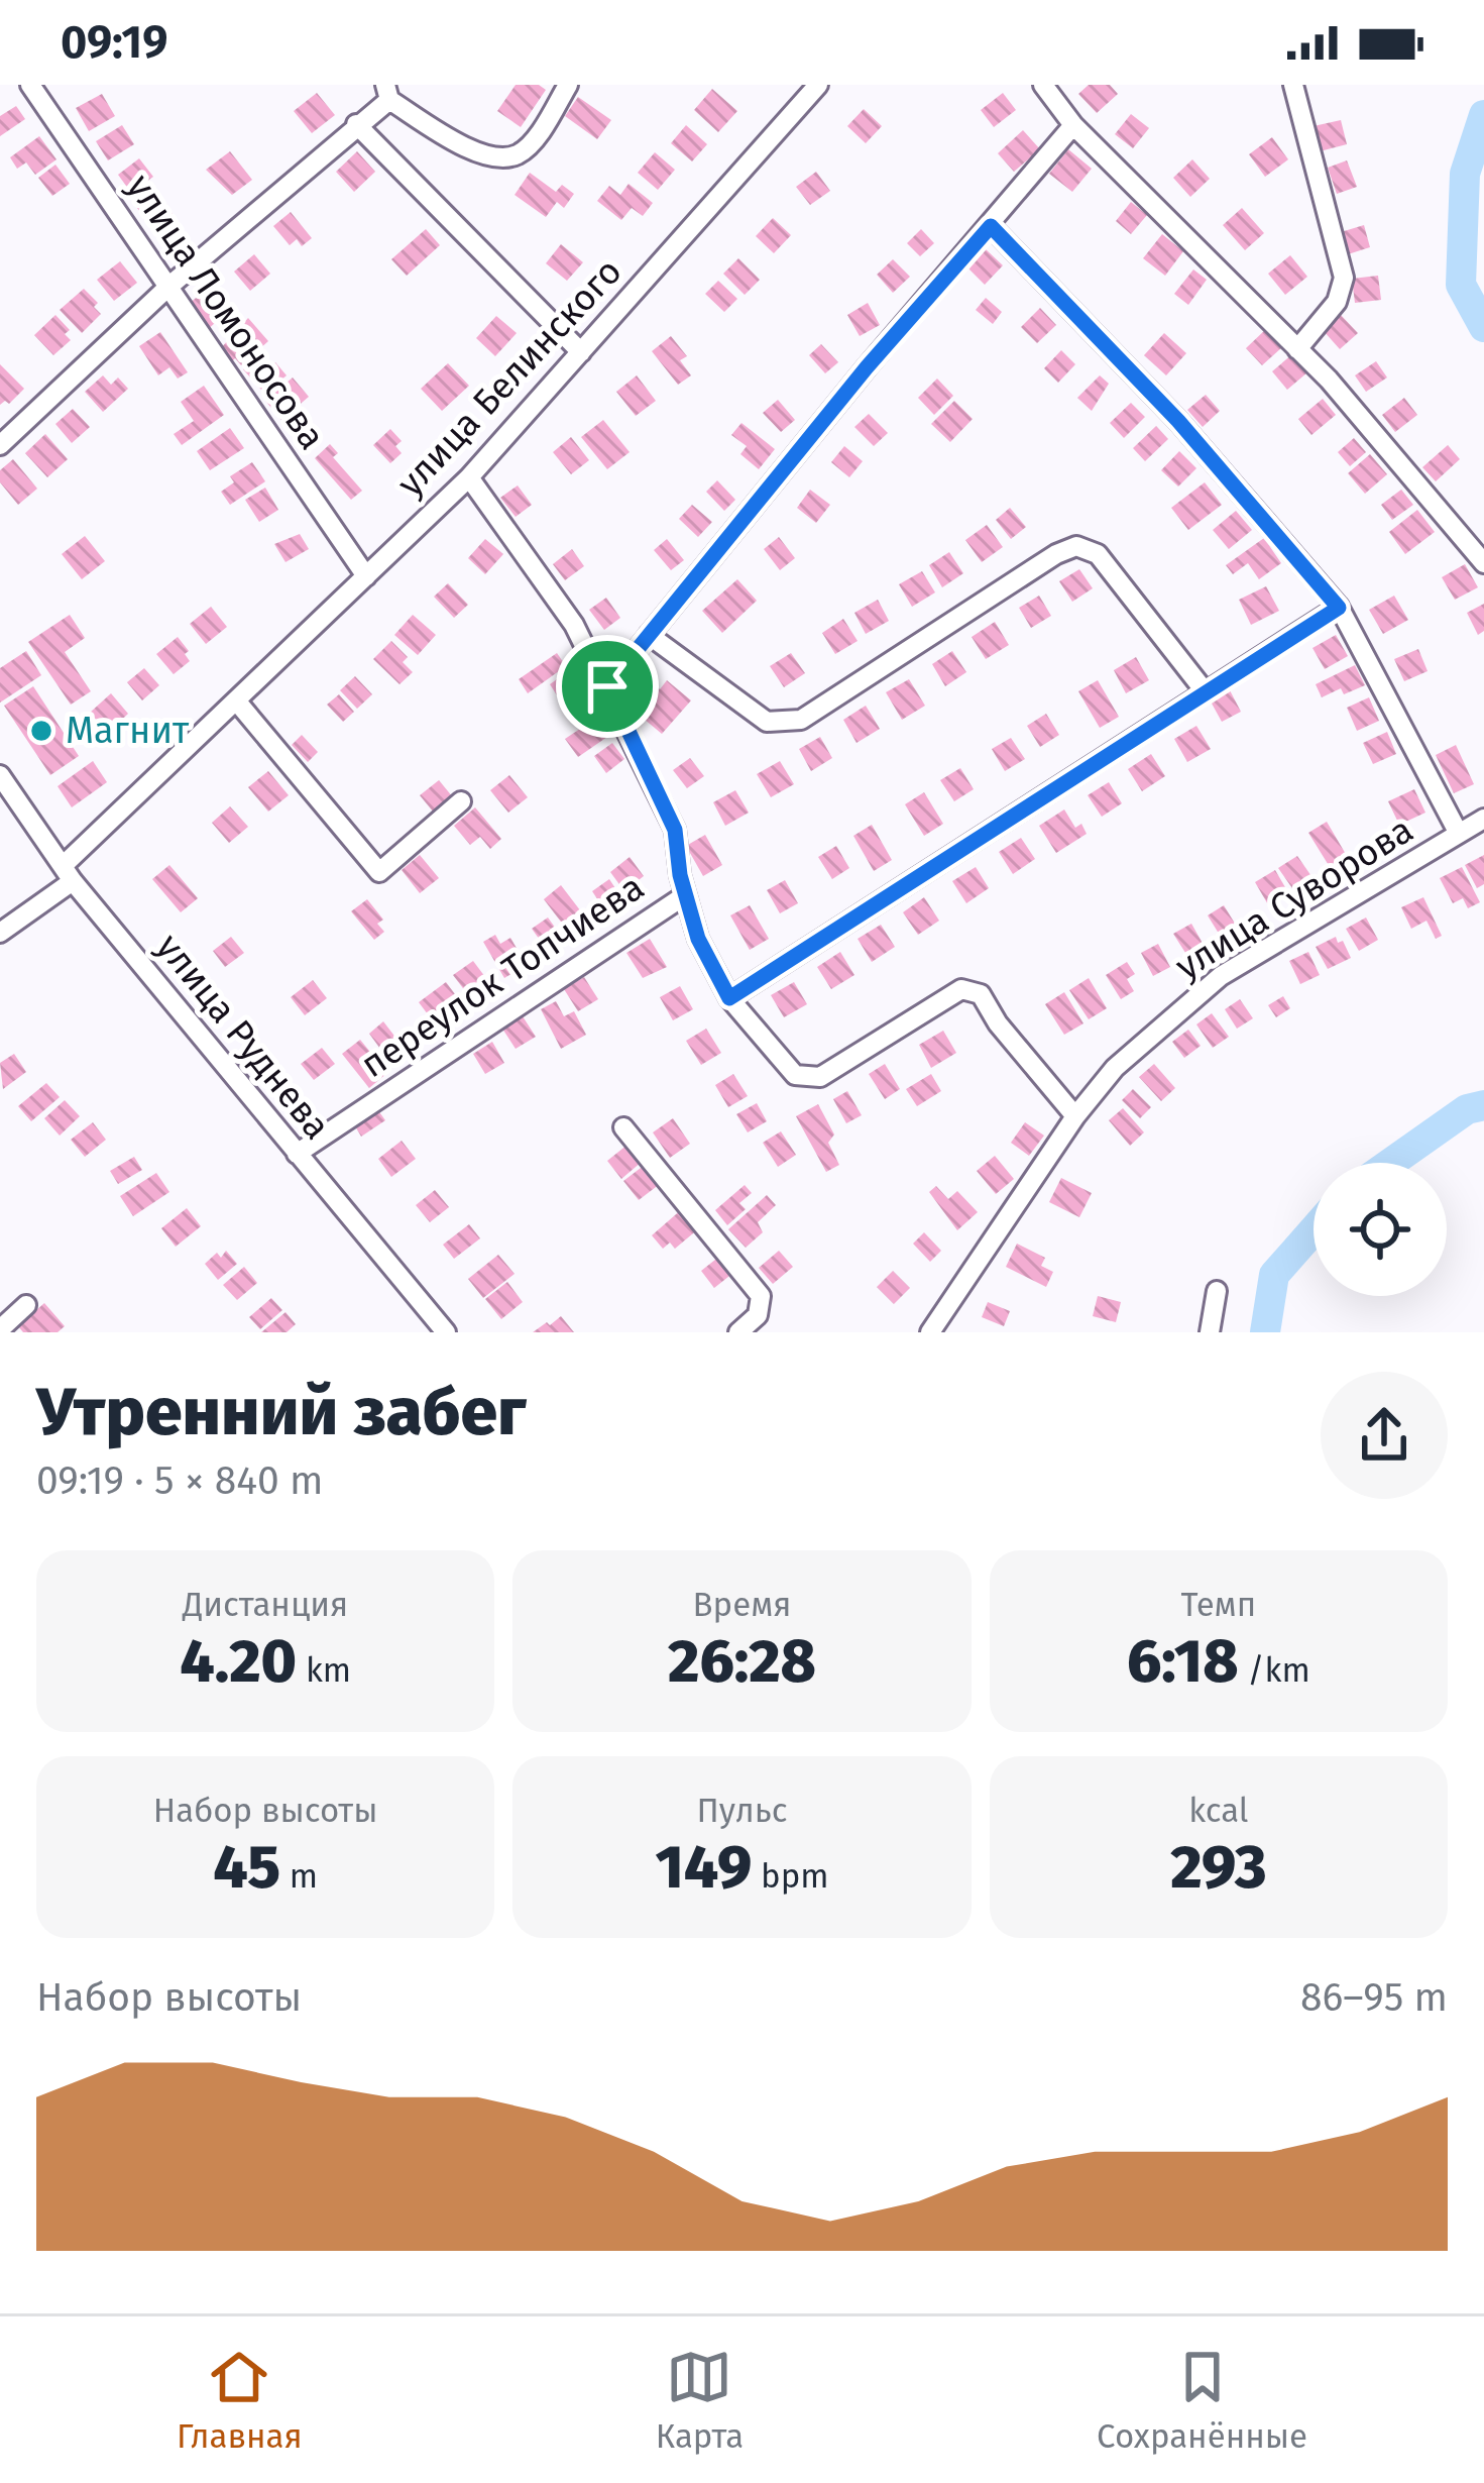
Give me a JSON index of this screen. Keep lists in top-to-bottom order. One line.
{"streets":{"street":["улица Ломоносова","улица Белинского","улица Суворова","переулок Топчиева","улица Руднева"]},"crossings":[["улица Ломоносова","улица Белинского"],["улица Белинского","улица Руднева"],["переулок Топчиева","улица Руднева"]],"places":["Магнит"],"page":{"status":"09:19","heading":["Утренний забег","09:19 · 5 × 840 m"],"stats":[["Дистанция","4.20 km"],["Время","26:28"],["Темп","6:18 /km"],["Набор высоты","45 m"],["Пульс","149 bpm"],["kcal","293"]],"chart":["Набор высоты","86–95 m"],"tabs":["Главная","Карта","Сохранённые"]}}
